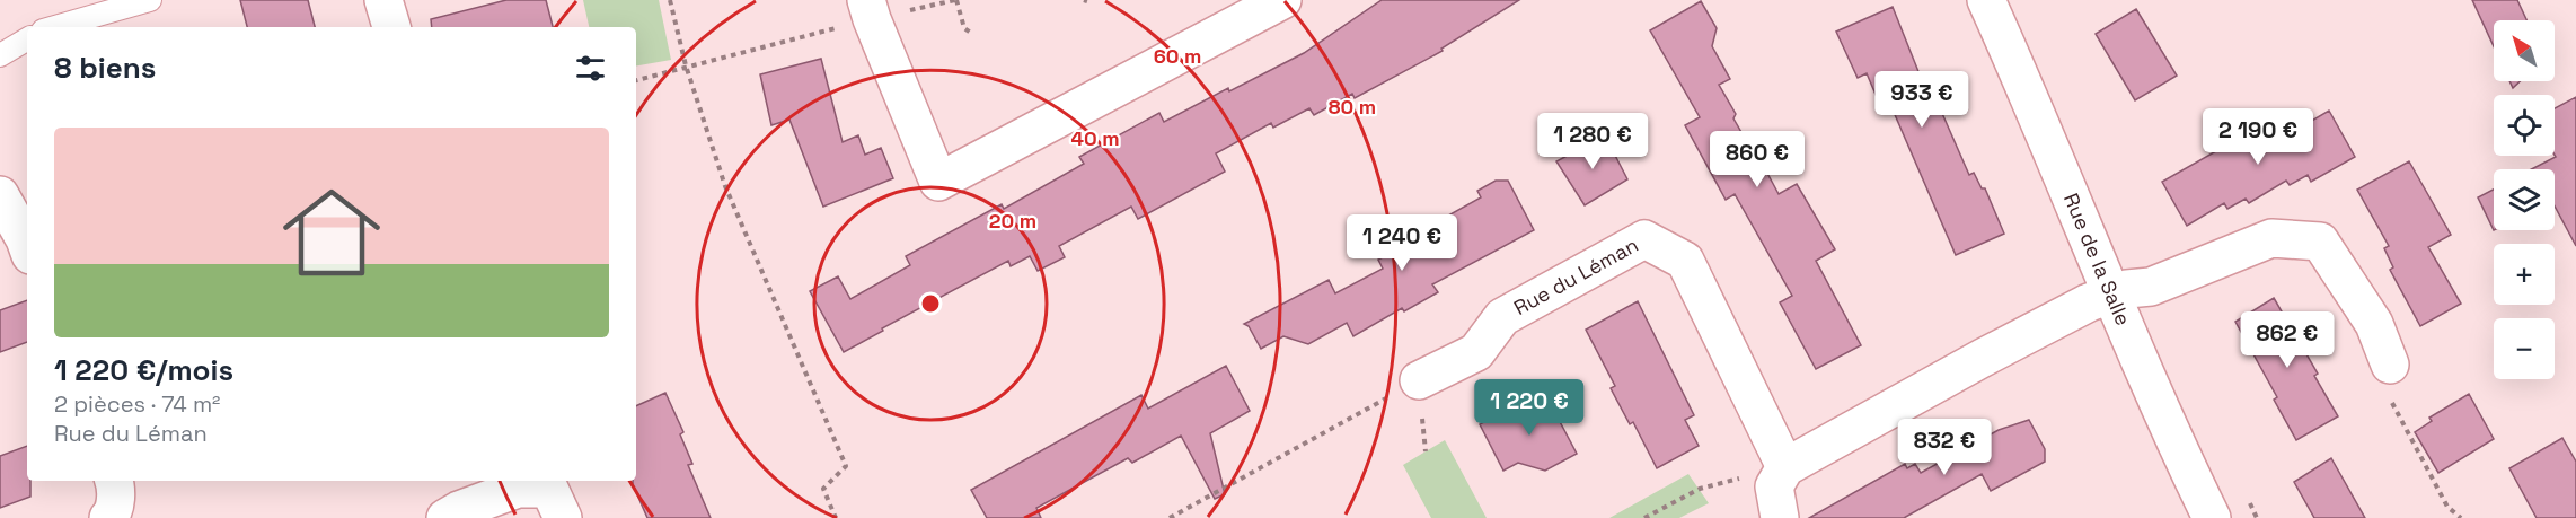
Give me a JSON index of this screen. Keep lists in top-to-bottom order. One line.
{"streets":{"street":["Rue de la Salle","Rue du Léman"]},"north":"top left","page":{"map_buttons":["+","−"],"heading":"8 biens","price":["933 €","2 190 €","1 280 €","860 €","1 240 €","862 €","1 220 €","832 €"],"list":[{"name":"1 220 €/mois","note":"2 pièces · 74 m² · Rue du Léman"}]},"rings":["60 m","80 m","40 m","20 m"]}
